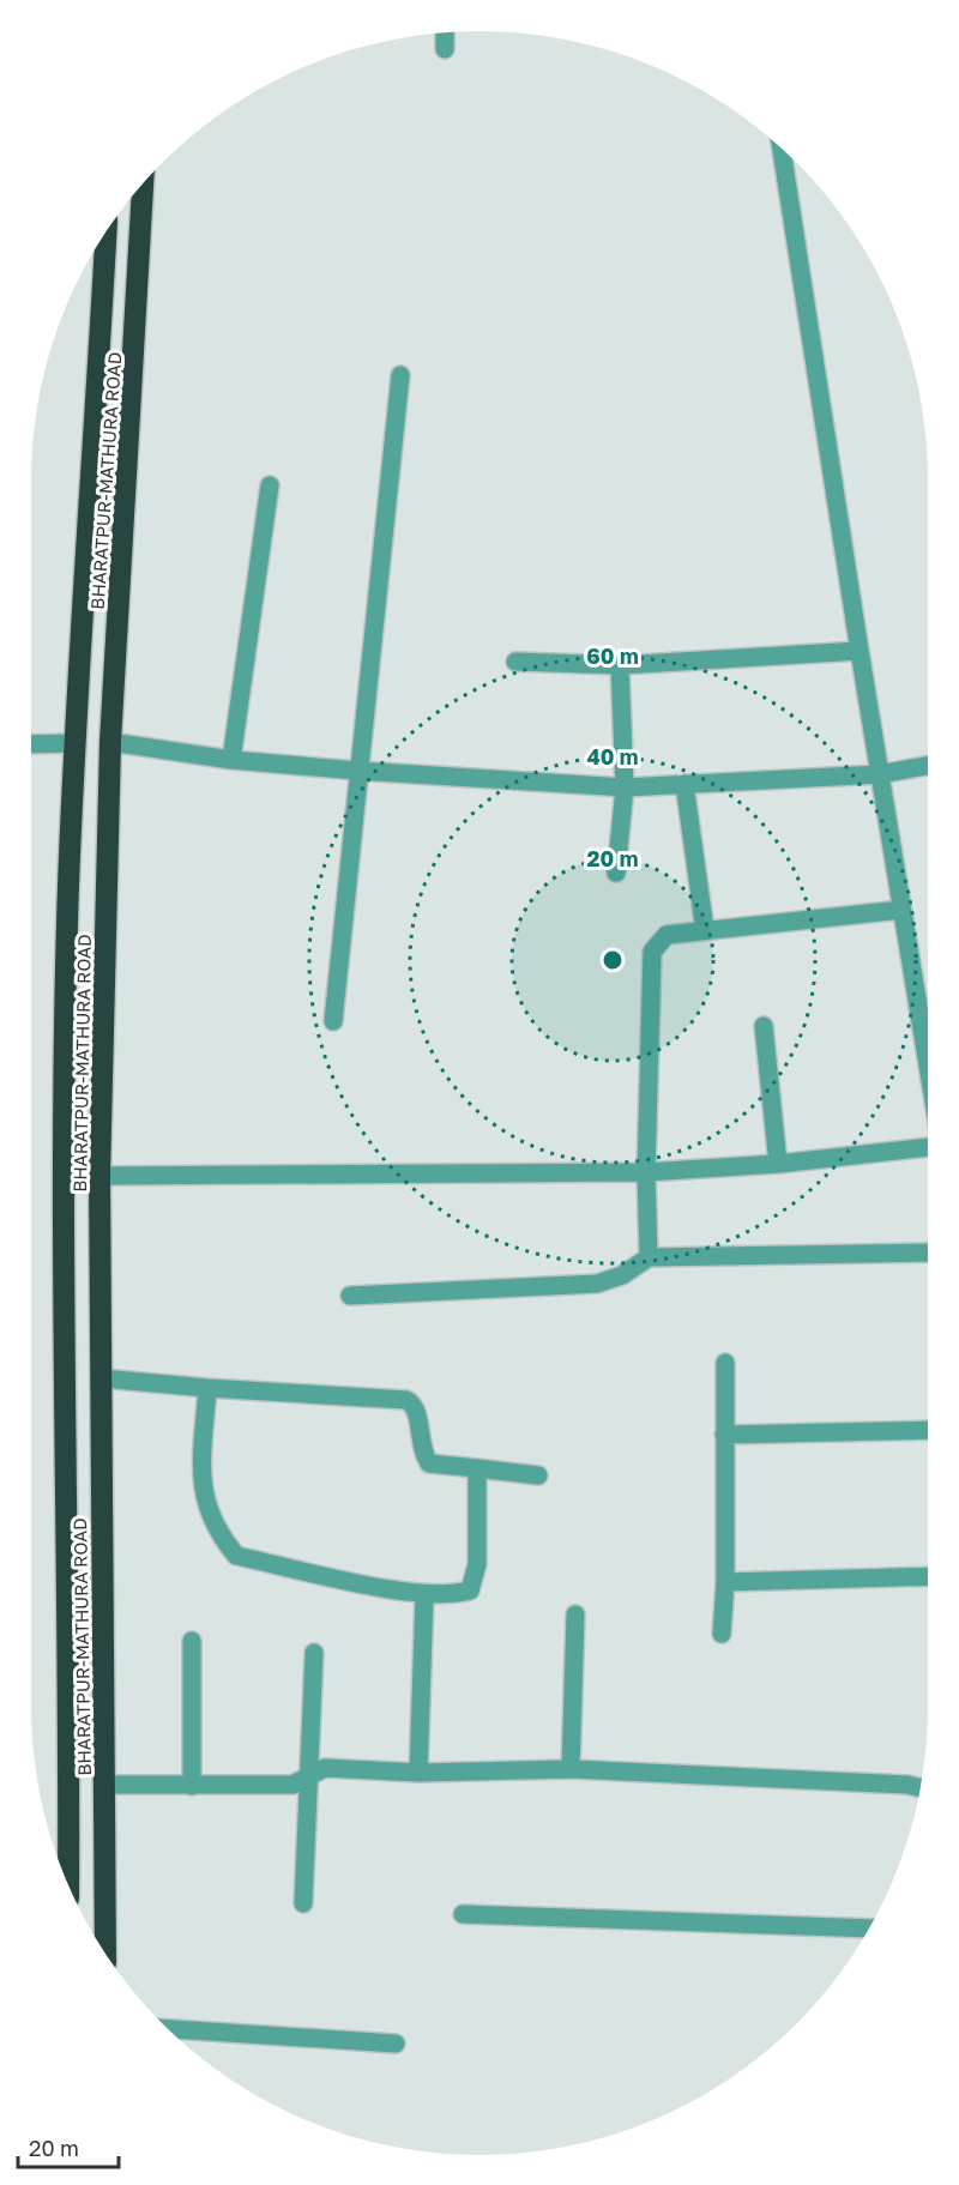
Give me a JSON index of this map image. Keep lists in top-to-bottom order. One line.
{"streets":{"highway":["BHARATPUR-MATHURA ROAD"]},"scale_bar":"20 m","rings":["60 m","40 m","20 m"]}
